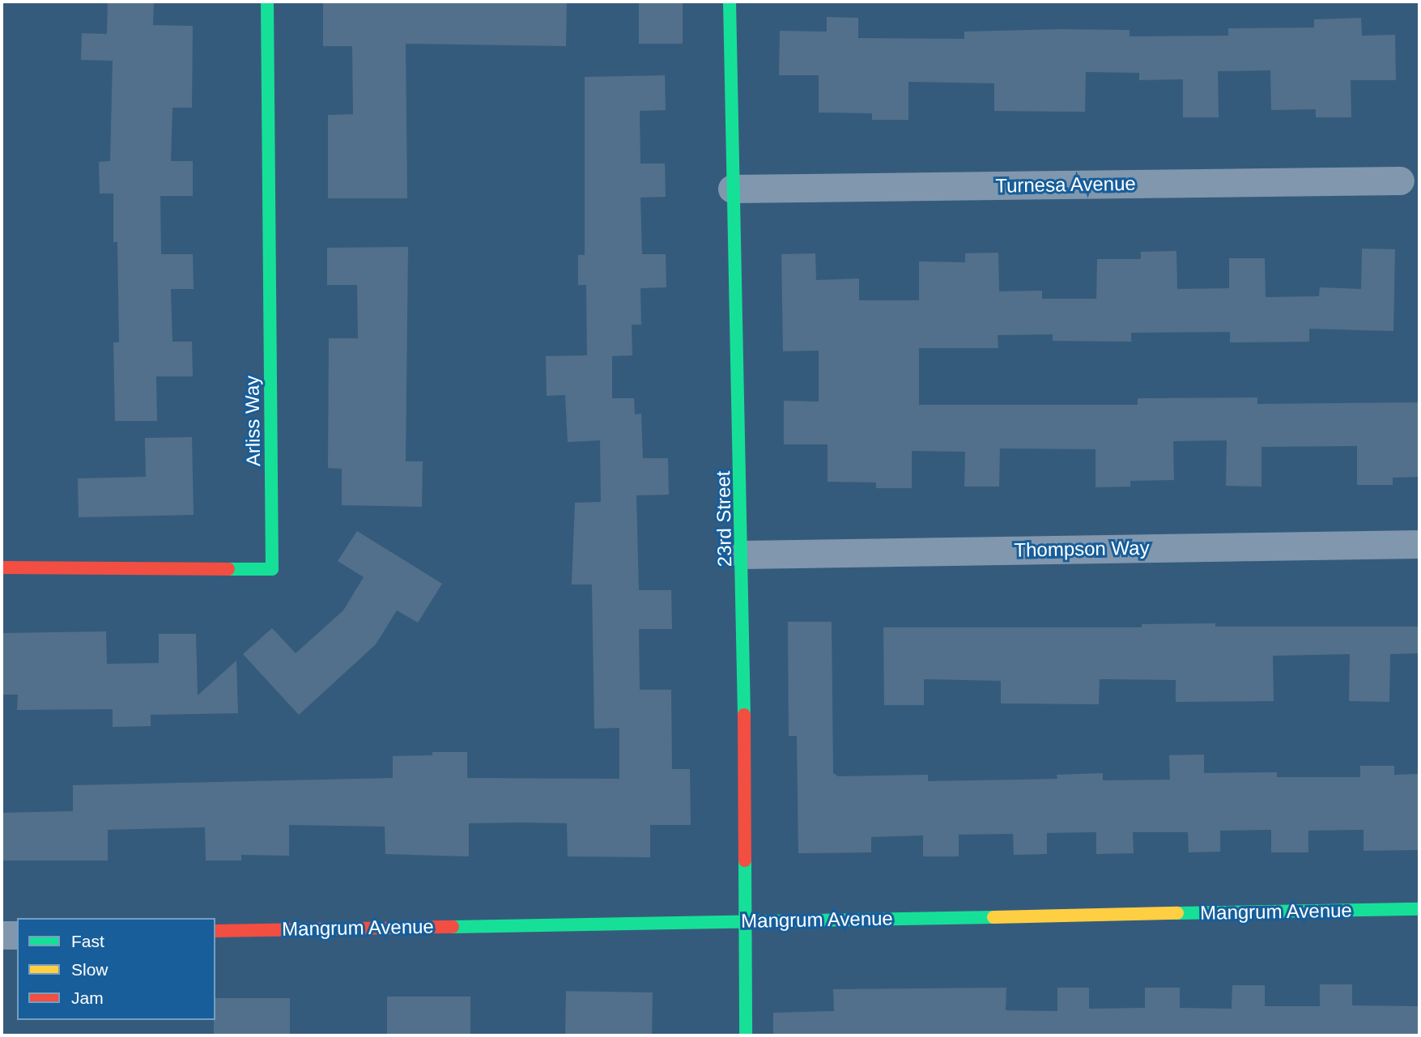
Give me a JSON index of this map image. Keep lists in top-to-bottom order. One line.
{"streets":{"street":["Turnesa Avenue","Arliss Way","23rd Street","Thompson Way","Mangrum Avenue"]},"crossings":[["Turnesa Avenue","23rd Street"],["23rd Street","Thompson Way"],["23rd Street","Mangrum Avenue"]],"legend":["Fast","Slow","Jam"]}
